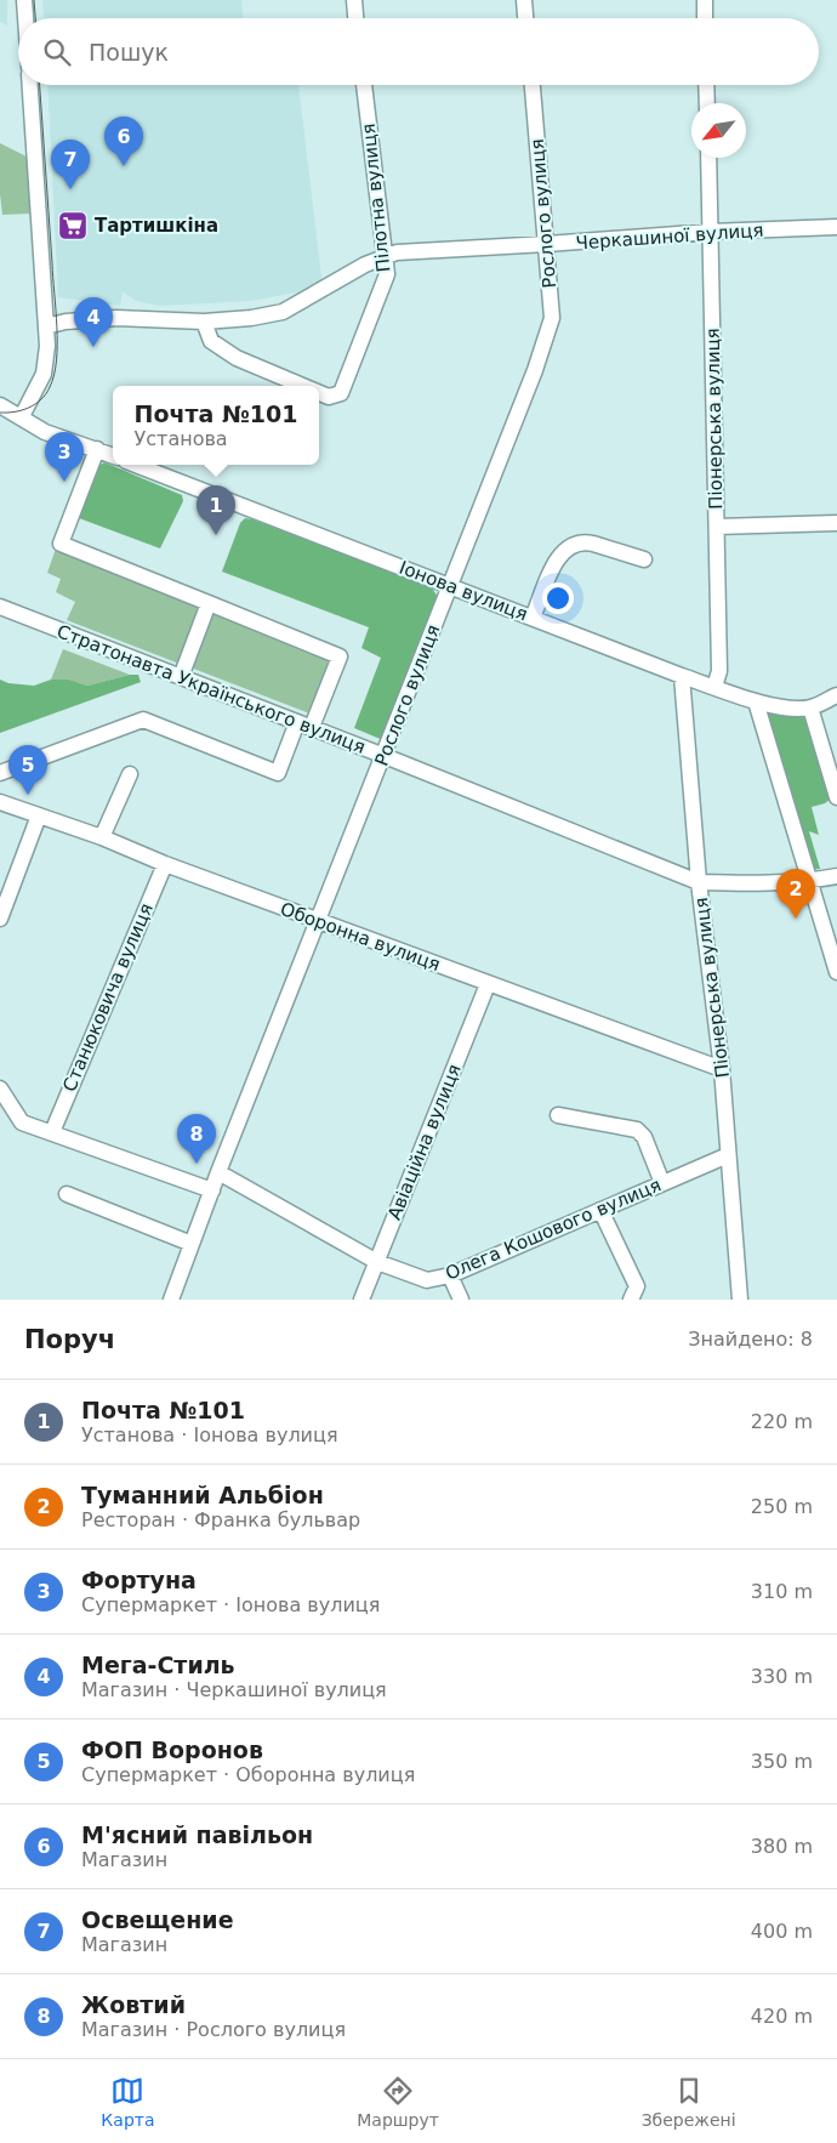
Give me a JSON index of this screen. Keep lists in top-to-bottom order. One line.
{"streets":{"street":["Пілотна вулиця","Рослого вулиця","Черкашиної вулиця","Піонерська вулиця","Іонова вулиця","Стратонавта Українського вулиця","Оборонна вулиця","Станюковича вулиця","Авіаційна вулиця","Олега Кошового вулиця"]},"crossings":[["Пілотна вулиця","Черкашиної вулиця"],["Рослого вулиця","Черкашиної вулиця"],["Рослого вулиця","Іонова вулиця"],["Рослого вулиця","Стратонавта Українського вулиця"],["Рослого вулиця","Оборонна вулиця"],["Рослого вулиця","Олега Кошового вулиця"],["Черкашиної вулиця","Піонерська вулиця"],["Піонерська вулиця","Іонова вулиця"],["Піонерська вулиця","Стратонавта Українського вулиця"],["Піонерська вулиця","Оборонна вулиця"],["Піонерська вулиця","Олега Кошового вулиця"],["Оборонна вулиця","Станюковича вулиця"],["Оборонна вулиця","Авіаційна вулиця"],["Авіаційна вулиця","Олега Кошового вулиця"]],"places":{"supermarket":["Тартишкіна"]},"north":"bottom left","page":{"search":"Пошук","pins":["6","7","4","3","1","5","2","8"],"popup":["Почта №101","Установа"],"heading":["Поруч","Знайдено: 8"],"list":[{"mark":"1","name":"Почта №101","note":"Установа · Іонова вулиця","value":"220 m"},{"mark":"2","name":"Туманний Альбіон","note":"Ресторан · Франка бульвар","value":"250 m"},{"mark":"3","name":"Фортуна","note":"Супермаркет · Іонова вулиця","value":"310 m"},{"mark":"4","name":"Мега-Стиль","note":"Магазин · Черкашиної вулиця","value":"330 m"},{"mark":"5","name":"ФОП Воронов","note":"Супермаркет · Оборонна вулиця","value":"350 m"},{"mark":"6","name":"М'ясний павільон","note":"Магазин","value":"380 m"},{"mark":"7","name":"Освещение","note":"Магазин","value":"400 m"},{"mark":"8","name":"Жовтий","note":"Магазин · Рослого вулиця","value":"420 m"}],"nav":["Карта","Маршрут","Збережені"]}}
